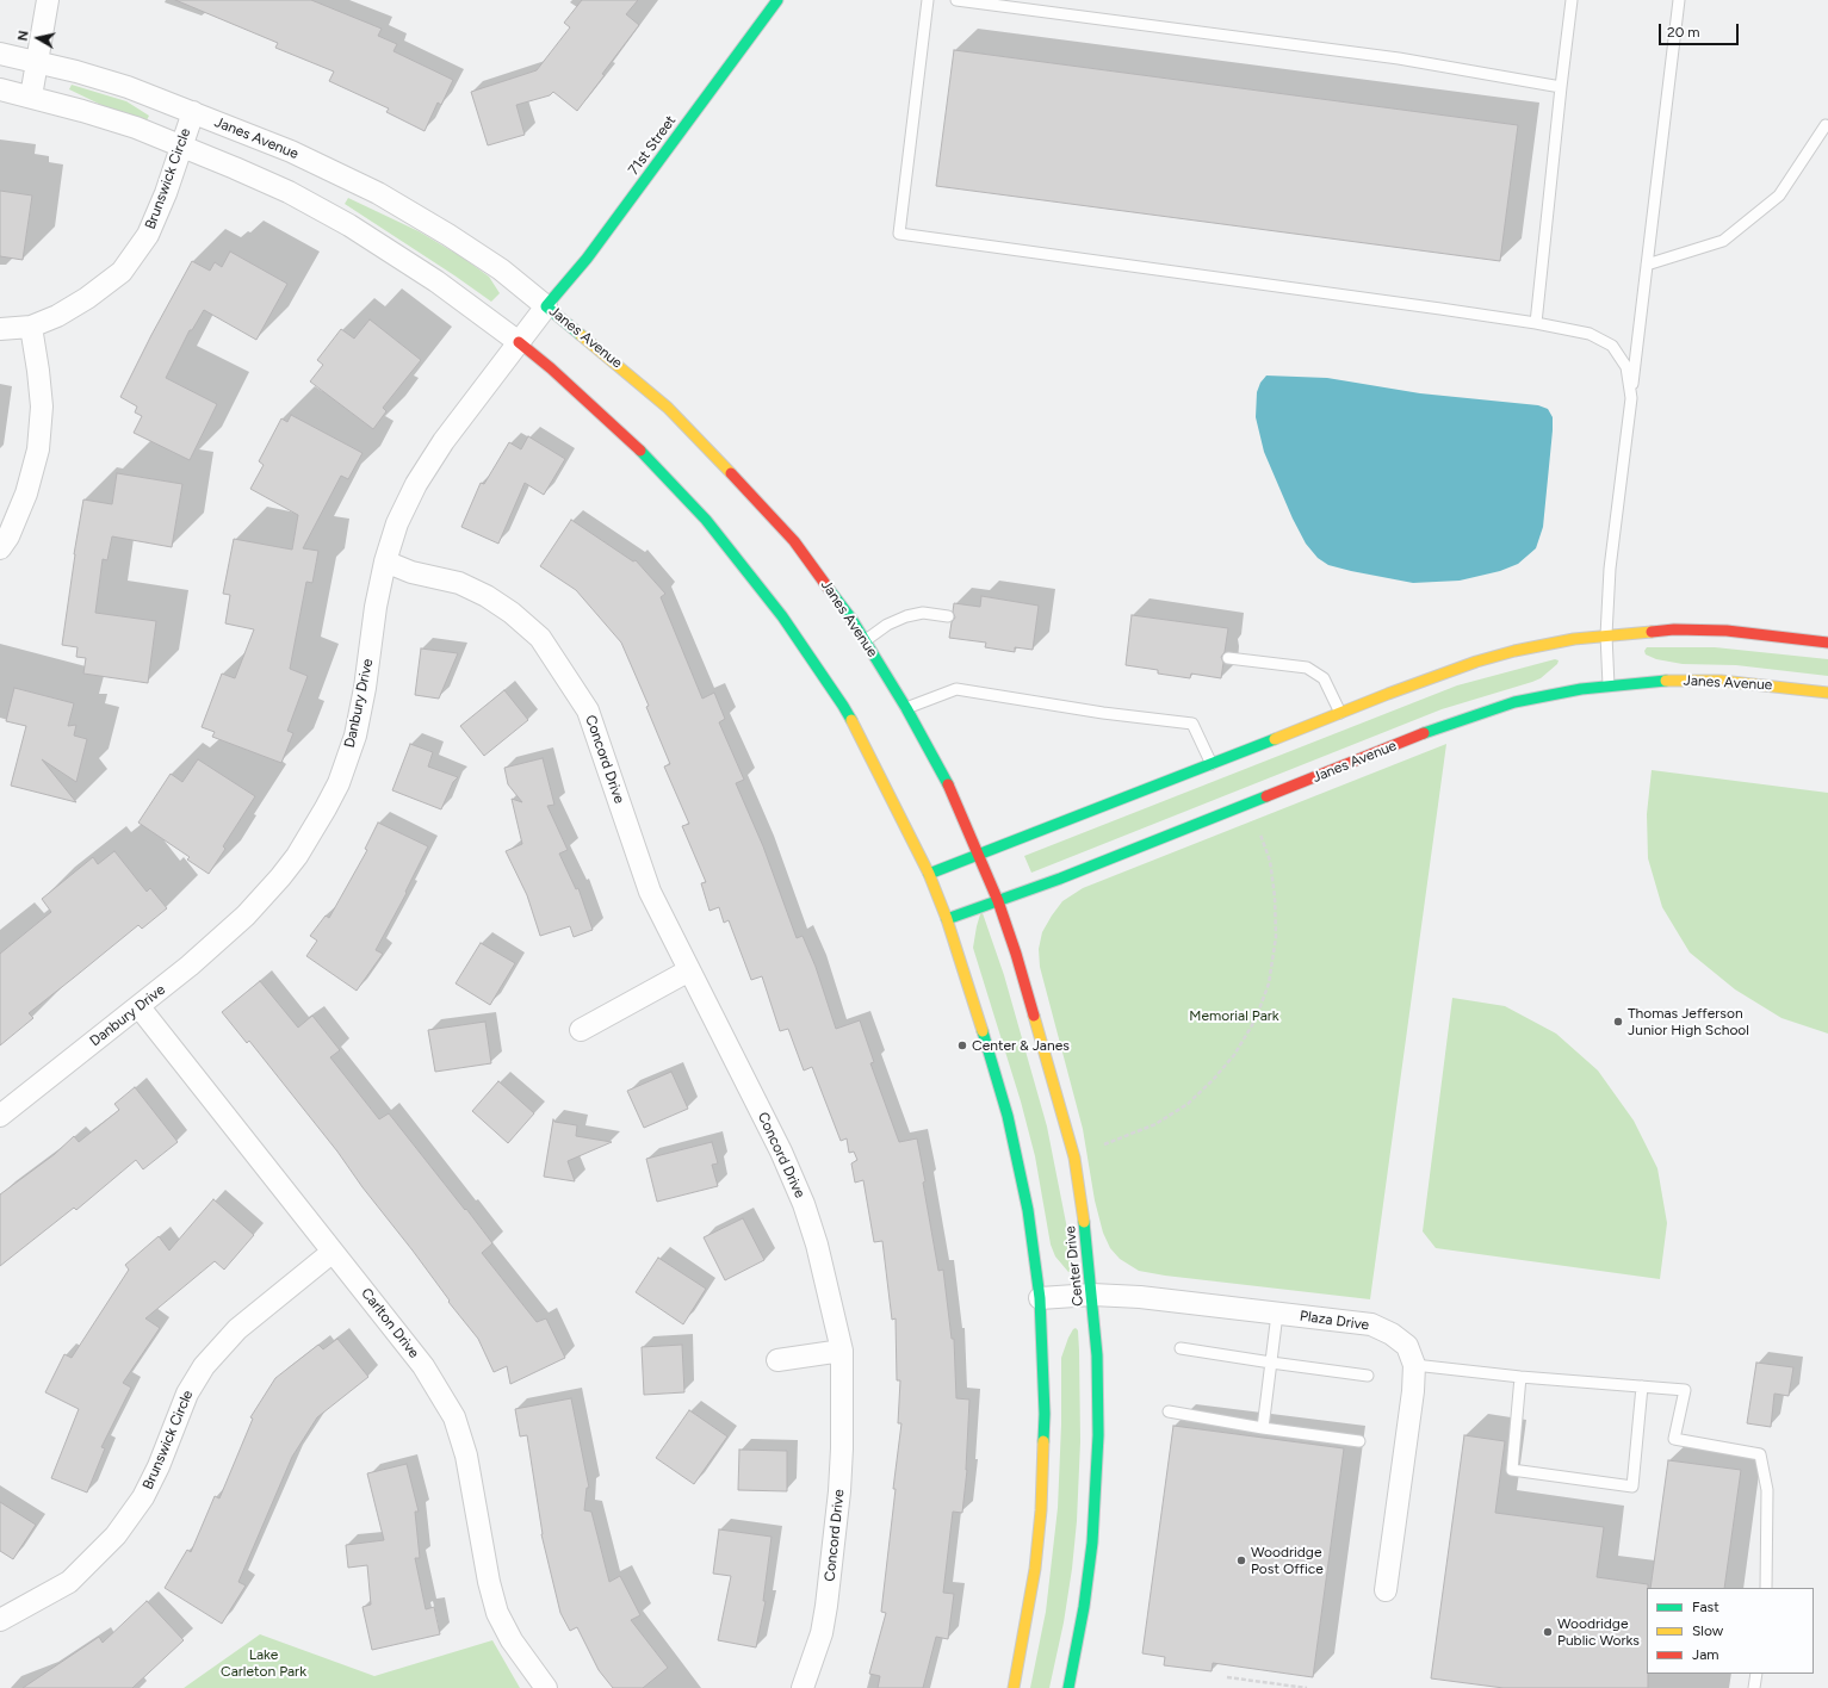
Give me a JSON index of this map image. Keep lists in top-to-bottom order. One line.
{"streets":{"street":["Janes Avenue","71st Street","Brunswick Circle","Danbury Drive","Concord Drive","Center Drive","Plaza Drive","Carlton Drive"]},"crossings":[["Janes Avenue","71st Street"],["Janes Avenue","Brunswick Circle"],["Janes Avenue","Danbury Drive"],["Janes Avenue","Center Drive"],["71st Street","Danbury Drive"],["Brunswick Circle","Carlton Drive"],["Danbury Drive","Concord Drive"],["Danbury Drive","Carlton Drive"],["Center Drive","Plaza Drive"]],"parks":["Memorial Park","Lake Carleton Park"],"places":["Thomas Jefferson Junior High School","Center & Janes","Woodridge Post Office","Woodridge Public Works"],"legend":["Fast","Slow","Jam"],"scale_bar":"20 m","north":"left"}
